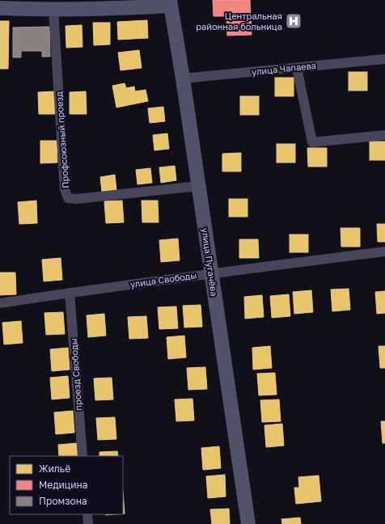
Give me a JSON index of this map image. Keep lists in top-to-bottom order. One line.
{"streets":{"main road":["улица Пугачёва"],"street":["улица Чапаева","Профсоюзный проезд","улица Свободы","проезд Свободы"]},"crossings":[["улица Чапаева","улица Пугачёва"],["Профсоюзный проезд","улица Пугачёва"],["улица Пугачёва","улица Свободы"],["улица Свободы","проезд Свободы"]],"places":{"hospital":["Центральная районная больница"]},"legend":["Жильё","Медицина","Промзона"]}
